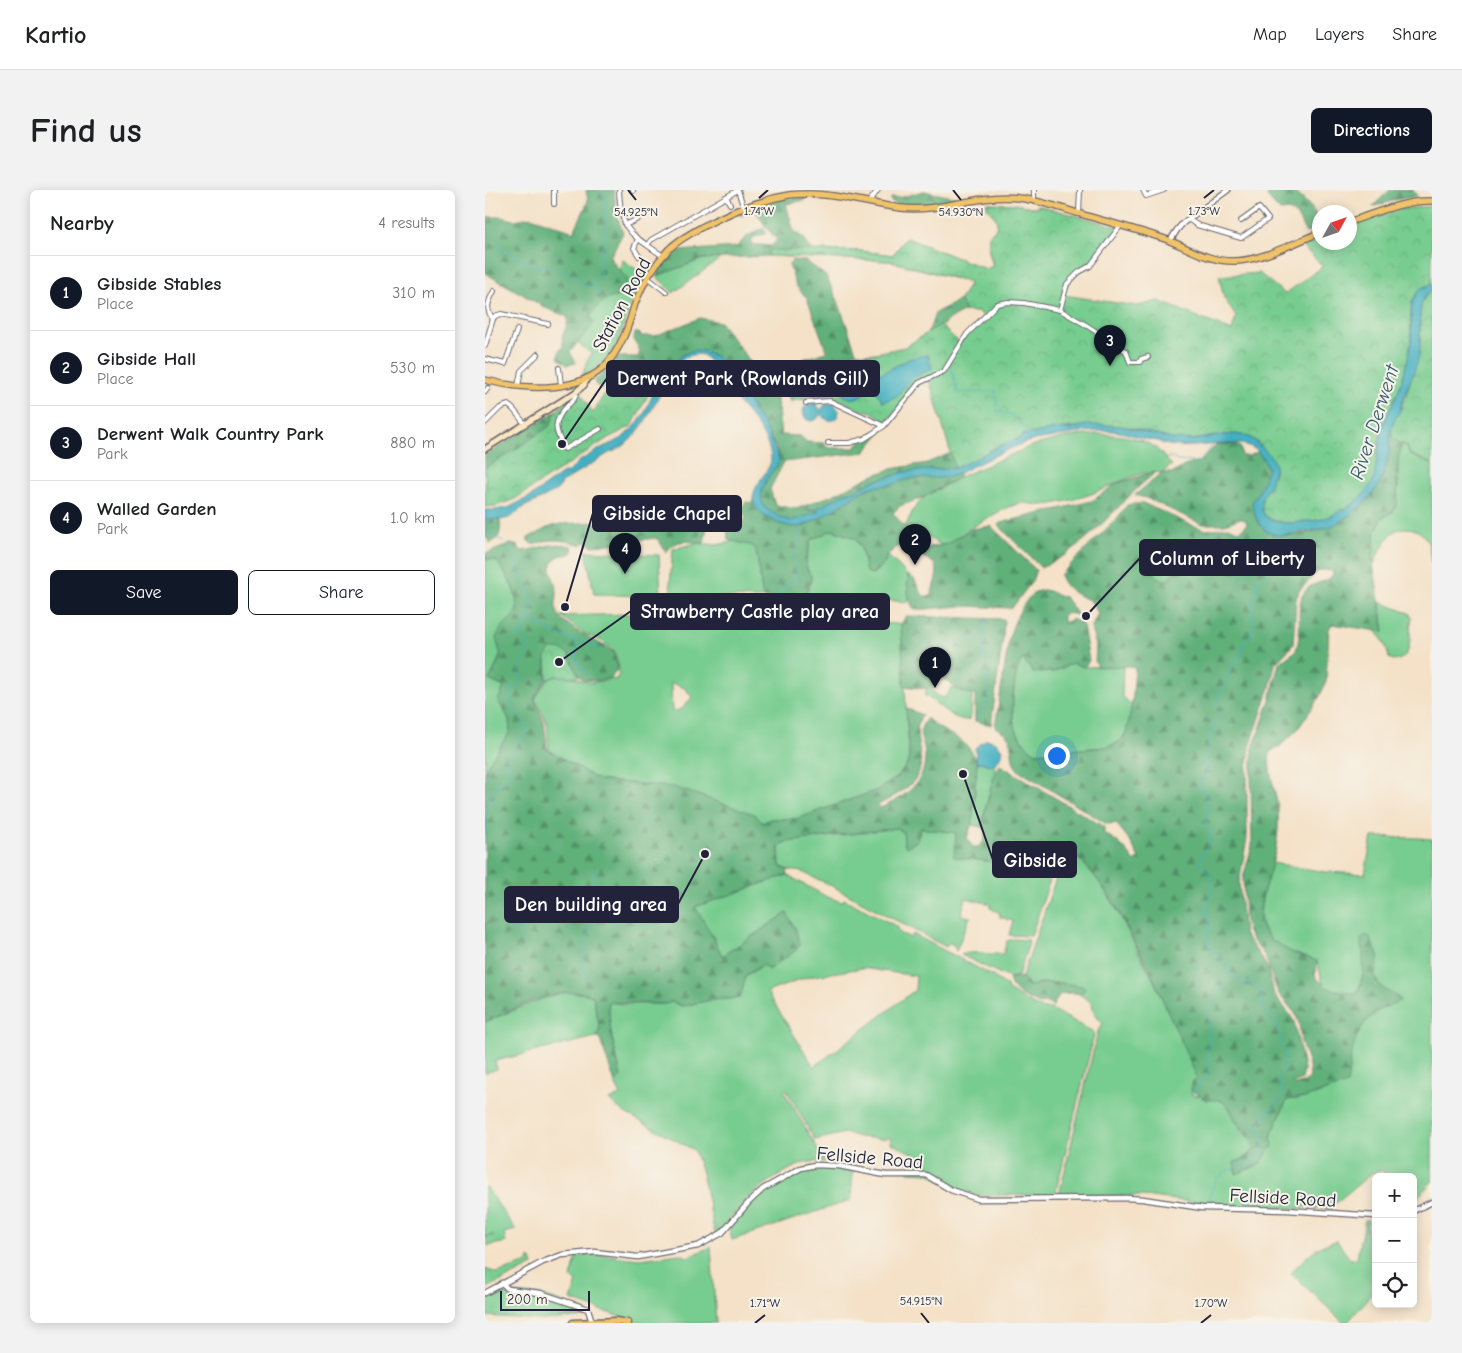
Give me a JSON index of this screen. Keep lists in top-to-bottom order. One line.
{"streets":{"main road":["Station Road"],"street":["Fellside Road"]},"water":["River Derwent"],"places":["Derwent Park (Rowlands Gill)","Gibside Chapel","Column of Liberty","Strawberry Castle play area","Gibside","Den building area"],"scale_bar":"200 m","north":"top right","page":{"header":"Kartio","nav":["Map","Layers","Share"],"buttons":["Directions",["Save","Share"]],"title":"Find us","heading":["Nearby","4 results"],"list":[{"mark":"1","name":"Gibside Stables","note":"Place","value":"310 m"},{"mark":"2","name":"Gibside Hall","note":"Place","value":"530 m"},{"mark":"3","name":"Derwent Walk Country Park","note":"Park","value":"880 m"},{"mark":"4","name":"Walled Garden","note":"Park","value":"1.0 km"}],"pins":["3","2","4","1"],"map_buttons":["+","−"],"scale":"200 m"},"coordinates":["1.74°W","1.73°W","54.925°N","54.930°N","54.915°N","1.71°W","1.70°W"]}
